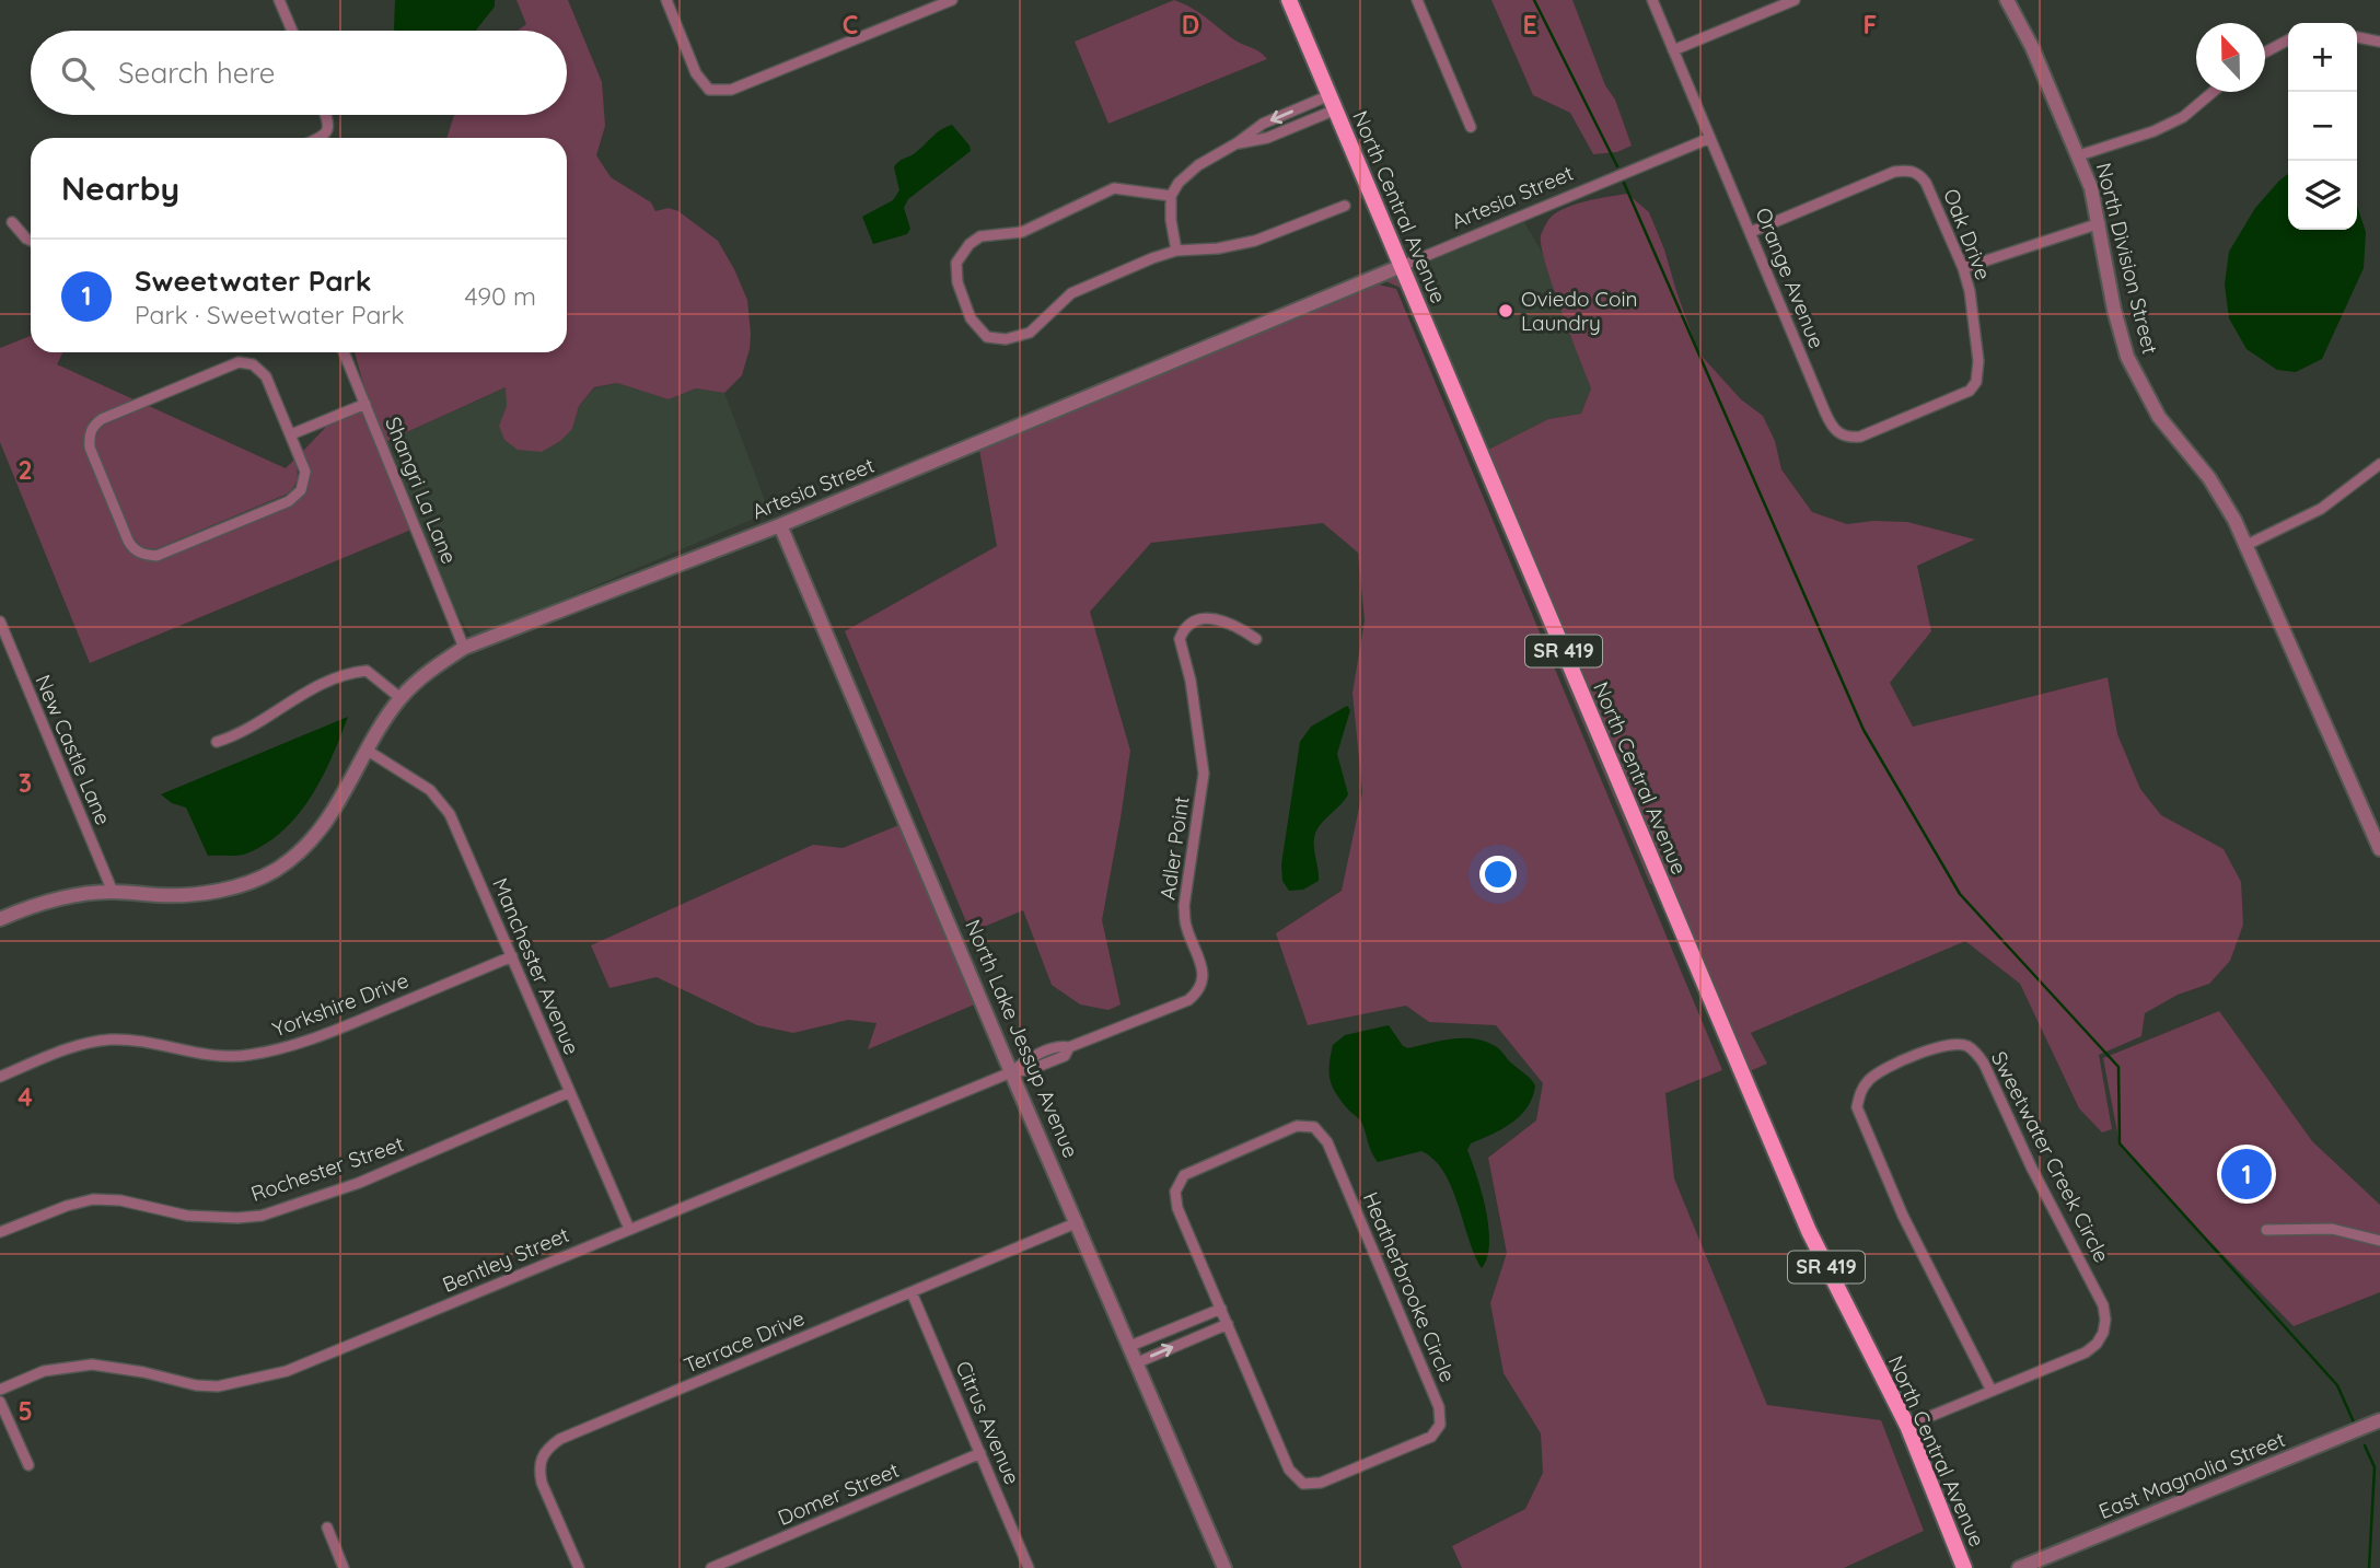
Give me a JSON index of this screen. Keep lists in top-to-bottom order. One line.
{"streets":{"main road":["North Central Avenue","SR 419"],"street":["Artesia Street","Oak Drive","North Division Street","Orange Avenue","Shangri La Lane","New Castle Lane","Adler Point","Manchester Avenue","Yorkshire Drive","North Lake Jessup Avenue","Sweetwater Creek Circle","Rochester Street","Bentley Street","Heatherbrooke Circle","Terrace Drive","Citrus Avenue","East Magnolia Street","Domer Street"]},"crossings":[["Artesia Street","North Central Avenue"],["Artesia Street","Orange Avenue"],["Artesia Street","Shangri La Lane"],["Artesia Street","New Castle Lane"],["Artesia Street","Manchester Avenue"],["Artesia Street","North Lake Jessup Avenue"],["North Central Avenue","Sweetwater Creek Circle"],["Oak Drive","Orange Avenue"],["Adler Point","North Lake Jessup Avenue"],["Adler Point","Bentley Street"],["Manchester Avenue","Yorkshire Drive"],["Manchester Avenue","Rochester Street"],["Manchester Avenue","Bentley Street"],["North Lake Jessup Avenue","Bentley Street"],["North Lake Jessup Avenue","Terrace Drive"],["Terrace Drive","Citrus Avenue"],["Citrus Avenue","Domer Street"]],"places":["Oviedo Coin Laundry"],"north":"top","page":{"map_buttons":["+","−"],"search":"Search here","heading":"Nearby","list":[{"mark":"1","name":"Sweetwater Park","note":"Park · Sweetwater Park","value":"490 m"}],"pins":"1"},"grid":{"columns":["C","D","E","F"],"rows":["2","3","4","5"]}}
